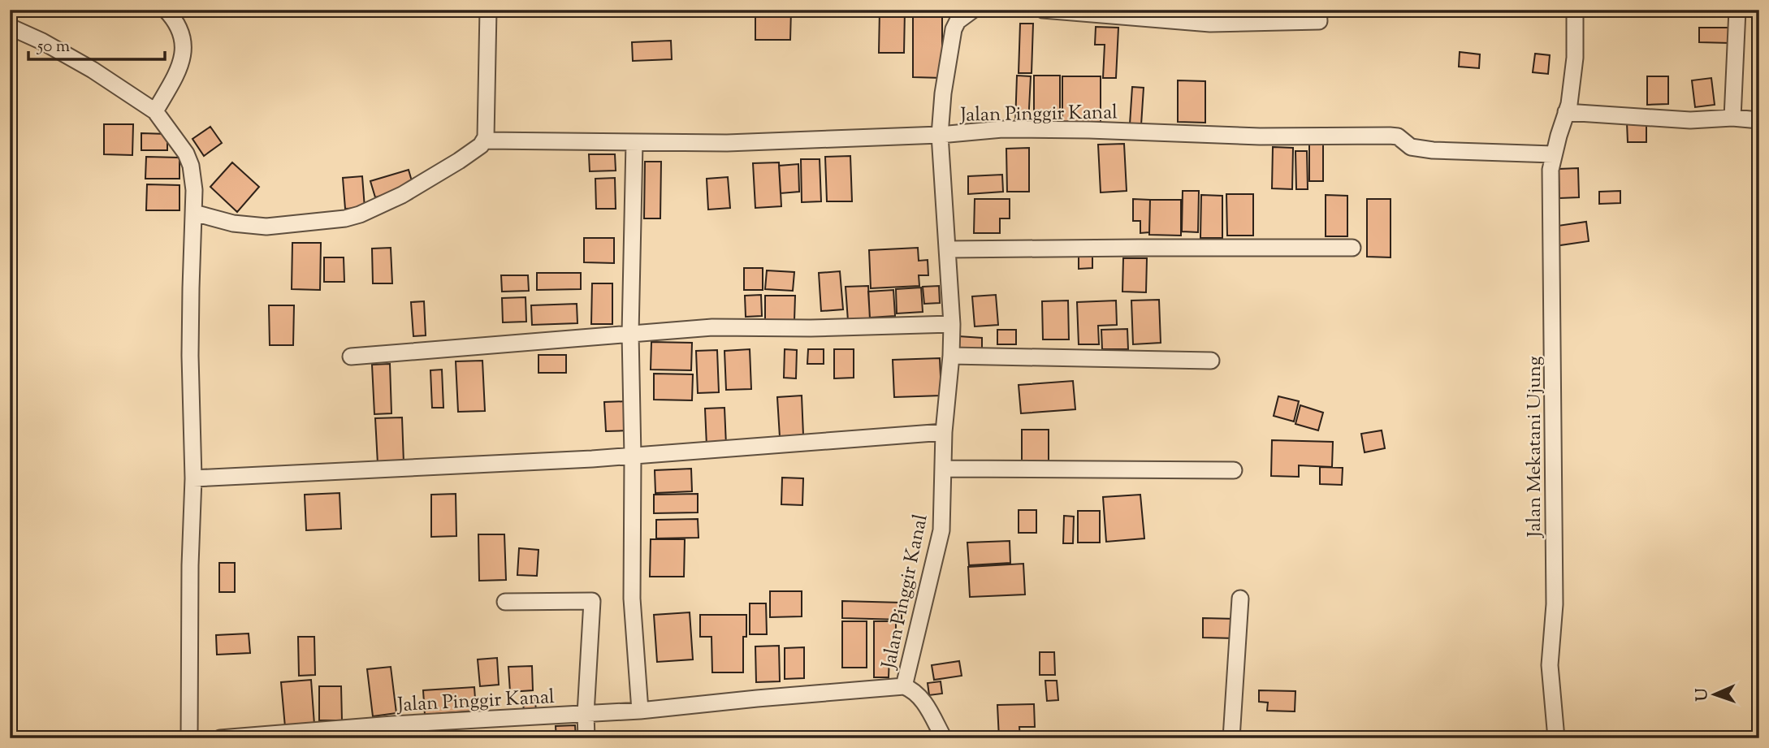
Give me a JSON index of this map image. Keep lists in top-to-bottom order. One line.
{"streets":{"street":["Jalan Pinggir Kanal","Jalan Mekatani Ujung"]},"crossings":[["Jalan Pinggir Kanal","Jalan Mekatani Ujung"]],"scale_bar":"50 m","north":"left"}
